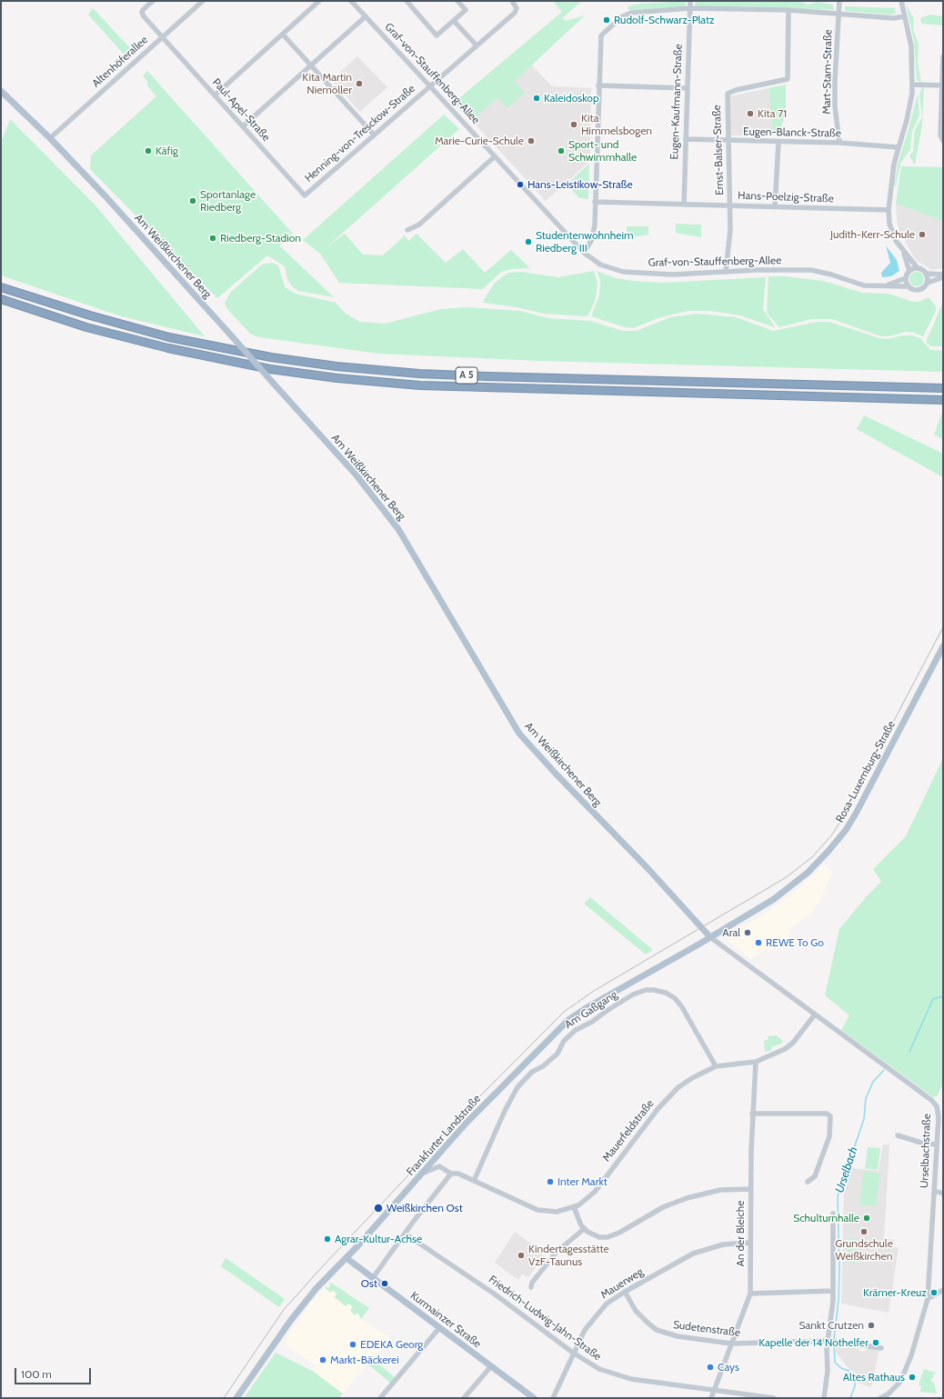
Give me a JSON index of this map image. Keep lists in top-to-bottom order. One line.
{"streets":{"highway":["A 5"],"main road":["Am Weißkirchener Berg","Rosa-Luxemburg-Straße","Frankfurter Landstraße","Kurmainzer Straße"],"street":["Altenhöferallee","Mart-Stam-Straße","Graf-von-Stauffenberg-Allee","Eugen-Kaufmann-Straße","Paul-Apel-Straße","Eugen-Blanck-Straße","Henning-von-Tresckow-Straße","Ernst-Balser-Straße","Hans-Poelzig-Straße","Am Gaßgang","Mauerfeldstraße","Urselbachstraße","An der Bleiche","Mauerweg","Friedrich-Ludwig-Jahn-Straße","Sudetenstraße"]},"crossings":[["Altenhöferallee","Paul-Apel-Straße"],["Altenhöferallee","Am Weißkirchener Berg"],["Mart-Stam-Straße","Eugen-Blanck-Straße"],["Graf-von-Stauffenberg-Allee","Henning-von-Tresckow-Straße"],["Graf-von-Stauffenberg-Allee","Ernst-Balser-Straße"],["Eugen-Kaufmann-Straße","Eugen-Blanck-Straße"],["Eugen-Kaufmann-Straße","Hans-Poelzig-Straße"],["Paul-Apel-Straße","Henning-von-Tresckow-Straße"],["Eugen-Blanck-Straße","Ernst-Balser-Straße"],["Ernst-Balser-Straße","Hans-Poelzig-Straße"],["Am Weißkirchener Berg","Rosa-Luxemburg-Straße"],["Am Weißkirchener Berg","Frankfurter Landstraße"],["Am Weißkirchener Berg","Urselbachstraße"],["Rosa-Luxemburg-Straße","Frankfurter Landstraße"],["Rosa-Luxemburg-Straße","Urselbachstraße"],["Am Gaßgang","Mauerfeldstraße"],["Mauerfeldstraße","Frankfurter Landstraße"],["Mauerfeldstraße","Urselbachstraße"],["Mauerfeldstraße","An der Bleiche"],["Frankfurter Landstraße","Urselbachstraße"],["Frankfurter Landstraße","Kurmainzer Straße"],["An der Bleiche","Mauerweg"],["An der Bleiche","Friedrich-Ludwig-Jahn-Straße"],["An der Bleiche","Sudetenstraße"],["Mauerweg","Friedrich-Ludwig-Jahn-Straße"],["Mauerweg","Sudetenstraße"]],"water":["Urselbach"],"places":["Rudolf-Schwarz-Platz","Kita Martin Niemöller","Kaleidoskop","Kita 71","Kita Himmelsbogen","Marie-Curie-Schule","Käfig","Sport- und Schwimmhalle","Hans-Leistikow-Straße","Sportanlage Riedberg","Judith-Kerr-Schule","Riedberg-Stadion","Studentenwohnheim Riedberg III","Aral","REWE To Go","Inter Markt","Weißkirchen Ost","Schulturnhalle","Grundschule Weißkirchen","Agrar-Kultur-Achse","Kindertagesstätte VzF-Taunus","Ost","Krämer-Kreuz","Sankt Crutzen","Kapelle der 14 Nothelfer","EDEKA Georg","Markt-Bäckerei","Cays","Altes Rathaus"],"scale_bar":"100 m"}
